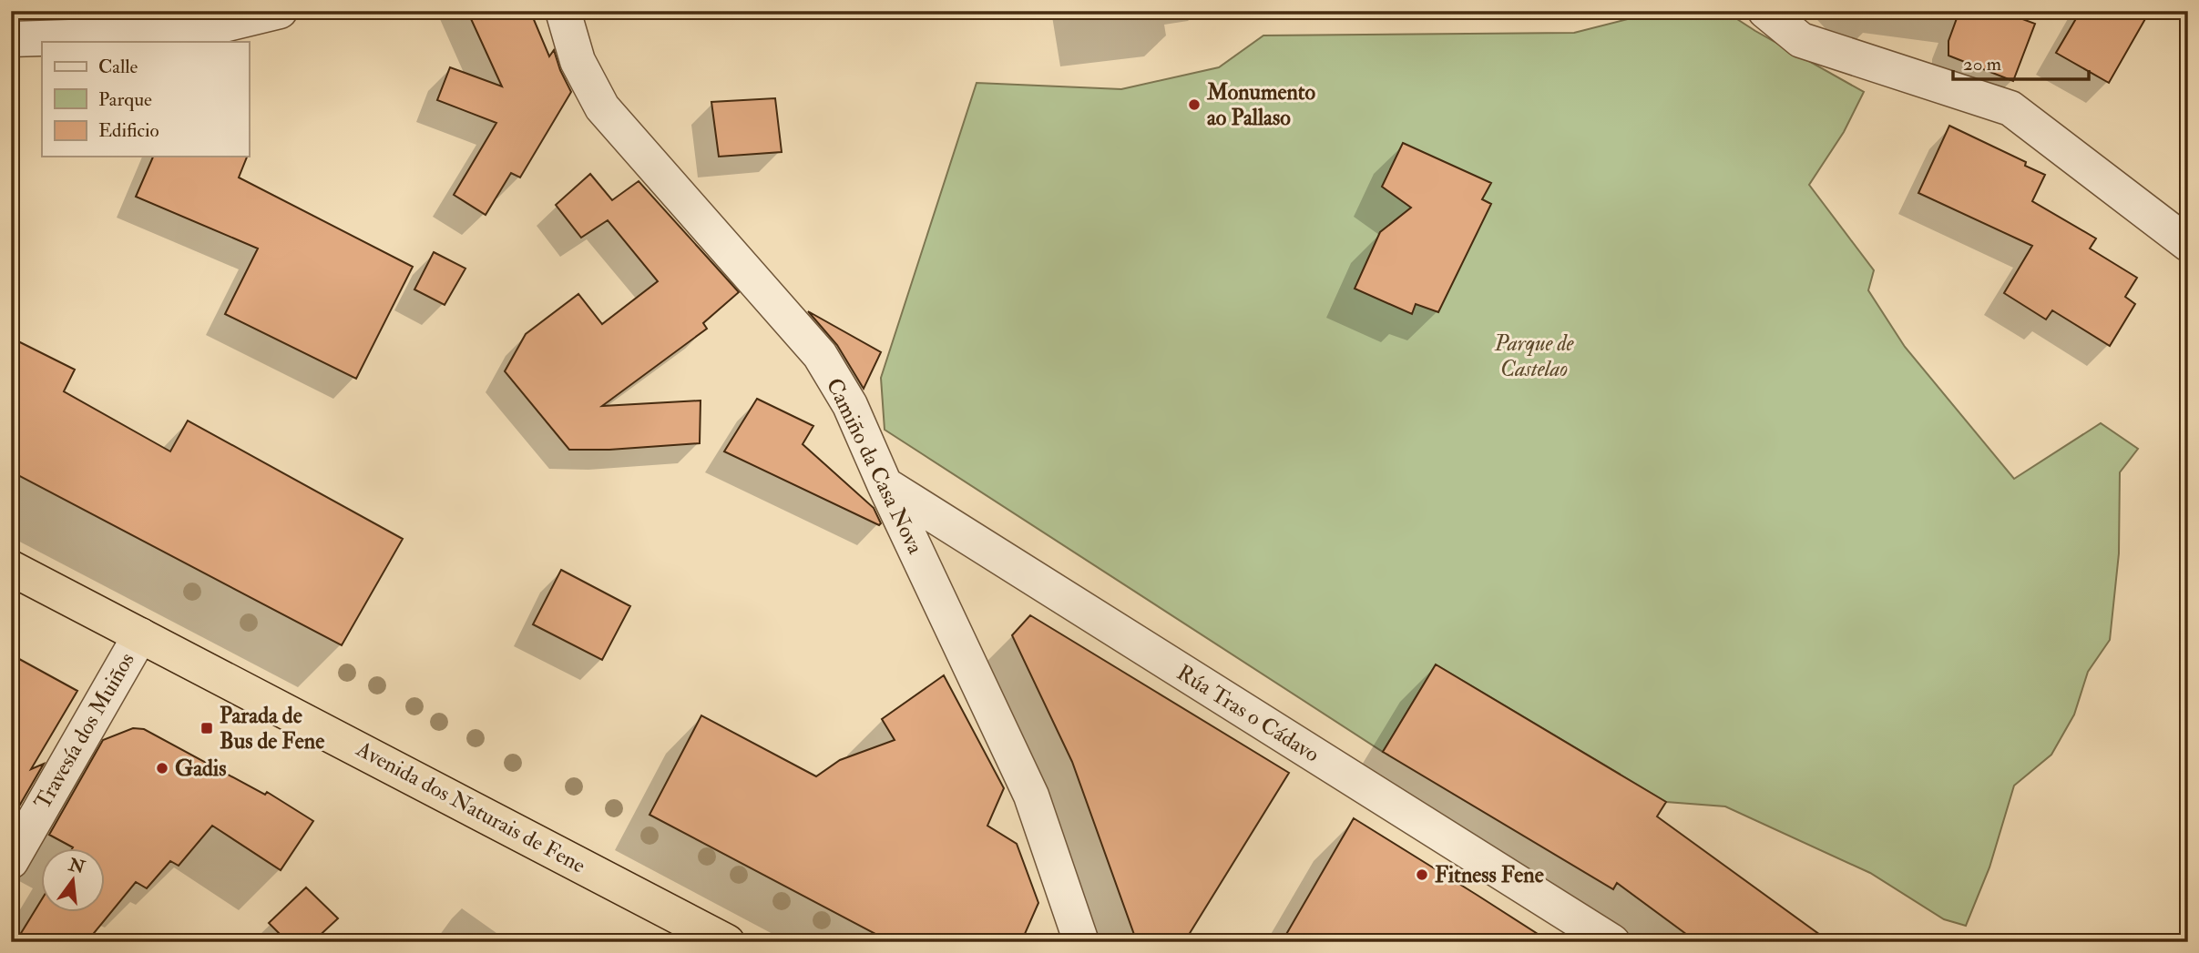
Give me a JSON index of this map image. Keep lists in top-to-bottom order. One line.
{"streets":{"highway":["Avenida dos Naturais de Fene"],"street":["Camiño da Casa Nova","Rúa Tras o Cádavo","Travesía dos Muiños"]},"crossings":[["Camiño da Casa Nova","Rúa Tras o Cádavo"],["Travesía dos Muiños","Avenida dos Naturais de Fene"]],"parks":["Parque de Castelao"],"places":{"other":["Monumento ao Pallaso","Gadis","Fitness Fene"],"transit":["Parada de Bus de Fene"]},"legend":["Calle","Parque","Edificio"],"scale_bar":"20 m","north":"top"}
